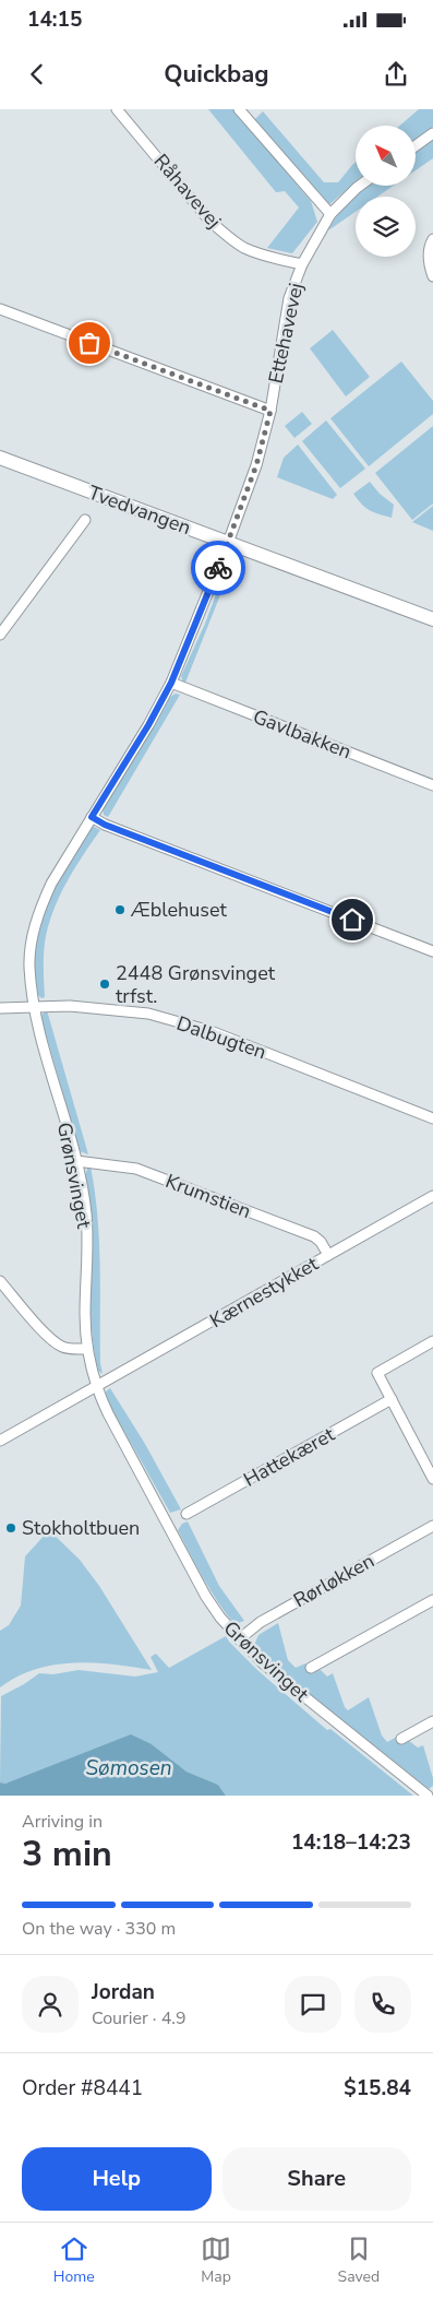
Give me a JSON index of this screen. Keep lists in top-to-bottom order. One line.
{"streets":{"street":["Råhavevej","Ettehavevej","Tvedvangen","Gavlbakken","Dalbugten","Grønsvinget","Krumstien","Kærnestykket","Hattekæret","Rørløkken"]},"crossings":[["Råhavevej","Ettehavevej"],["Ettehavevej","Tvedvangen"],["Ettehavevej","Grønsvinget"],["Tvedvangen","Grønsvinget"],["Gavlbakken","Grønsvinget"],["Dalbugten","Grønsvinget"],["Grønsvinget","Krumstien"],["Grønsvinget","Kærnestykket"],["Grønsvinget","Rørløkken"],["Krumstien","Kærnestykket"]],"water":["Sømosen"],"places":["Æblehuset","2448 Grønsvinget trfst.","Stokholtbuen"],"north":"top left","page":{"status":"14:15","header":"Quickbag","heading":["3 min","Arriving in","14:18–14:23"],"panel":["Jordan","Courier · 4.9","Order #8441","$15.84"],"bar":"On the way · 330 m","buttons":["Help","Share"],"tabs":["Home","Map","Saved"]}}
